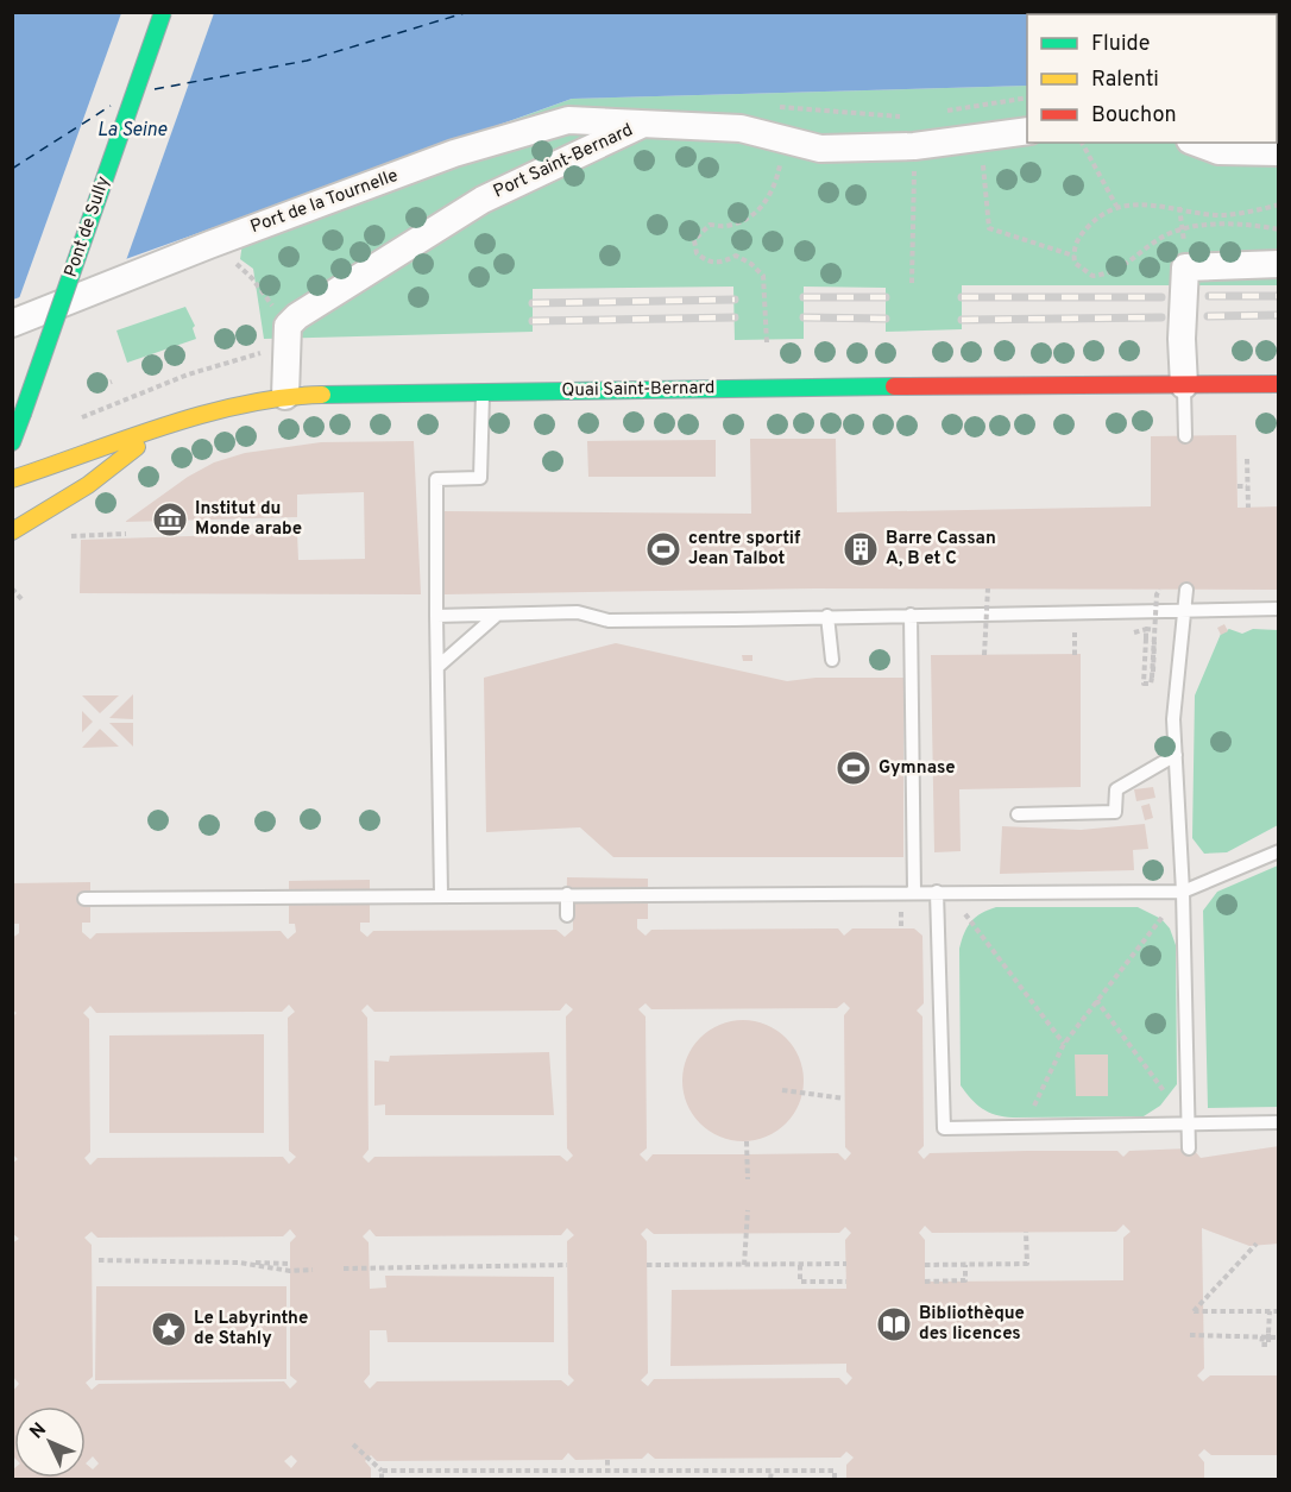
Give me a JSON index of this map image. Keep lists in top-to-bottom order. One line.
{"streets":{"main road":["Pont de Sully","Quai Saint-Bernard"],"street":["Port Saint-Bernard","Port de la Tournelle"]},"crossings":[["Port Saint-Bernard","Port de la Tournelle"],["Port Saint-Bernard","Quai Saint-Bernard"]],"water":["La Seine"],"places":{"museum":["Institut du Monde arabe"],"sports":["centre sportif Jean Talbot","Gymnase"],"building":["Barre Cassan A, B et C"],"library":["Bibliothèque des licences"],"place":["Le Labyrinthe de Stahly"]},"legend":["Fluide","Ralenti","Bouchon"],"north":"top left"}
